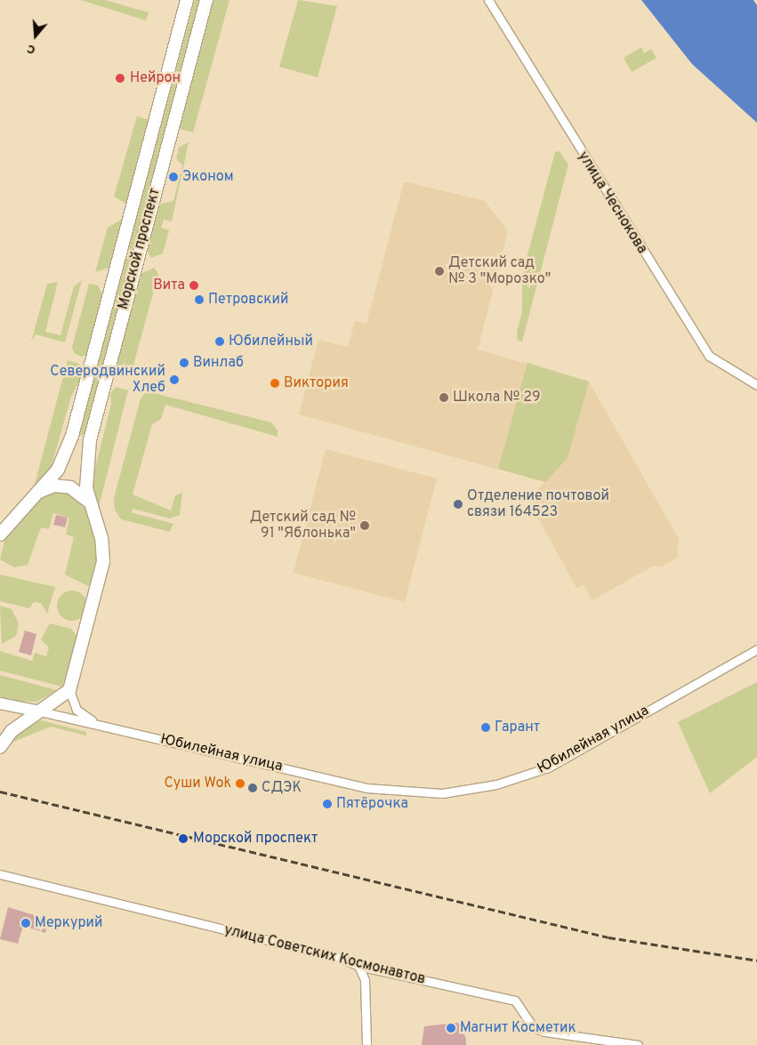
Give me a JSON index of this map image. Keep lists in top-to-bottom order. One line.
{"streets":{"main road":["Морской проспект","Юбилейная улица"],"street":["улица Чеснокова","улица Советских Космонавтов"]},"places":["Нейрон","Эконом","Детский сад № 3 \"Морозко\"","Вита","Петровский","Юбилейный","Винлаб","Северодвинский Хлеб","Виктория","Школа № 29","Отделение почтовой связи 164523","Детский сад № 91 \"Яблонька\"","Гарант","Суши Wok","СДЭК","Пятёрочка","Морской проспект","Меркурий","Магнит Косметик"],"north":"bottom"}
